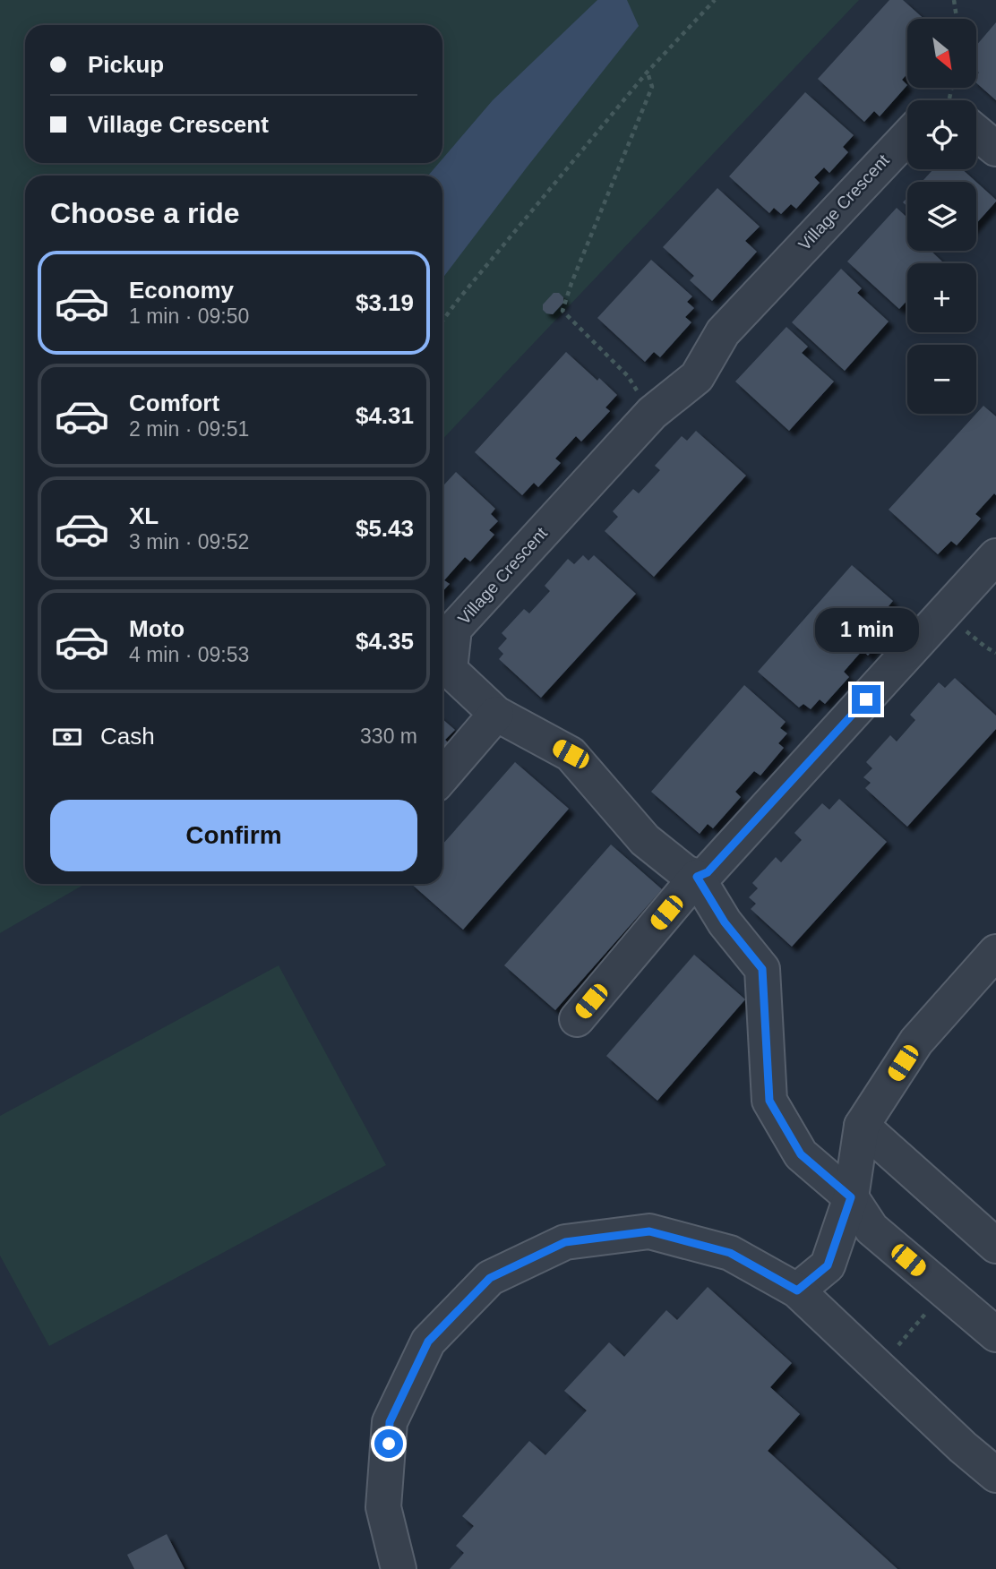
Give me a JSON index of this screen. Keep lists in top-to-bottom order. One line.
{"streets":{"street":["Village Crescent"]},"north":"bottom right","page":{"map_buttons":["+","−"],"banner":["Pickup","Village Crescent"],"heading":"Choose a ride","list":[{"name":"Economy","note":"1 min · 09:50","value":"$3.19"},{"name":"Comfort","note":"2 min · 09:51","value":"$4.31"},{"name":"XL","note":"3 min · 09:52","value":"$5.43"},{"name":"Moto","note":"4 min · 09:53","value":"$4.35"}],"bubble":"1 min","pay":["Cash","330 m"],"buttons":"Confirm"}}
